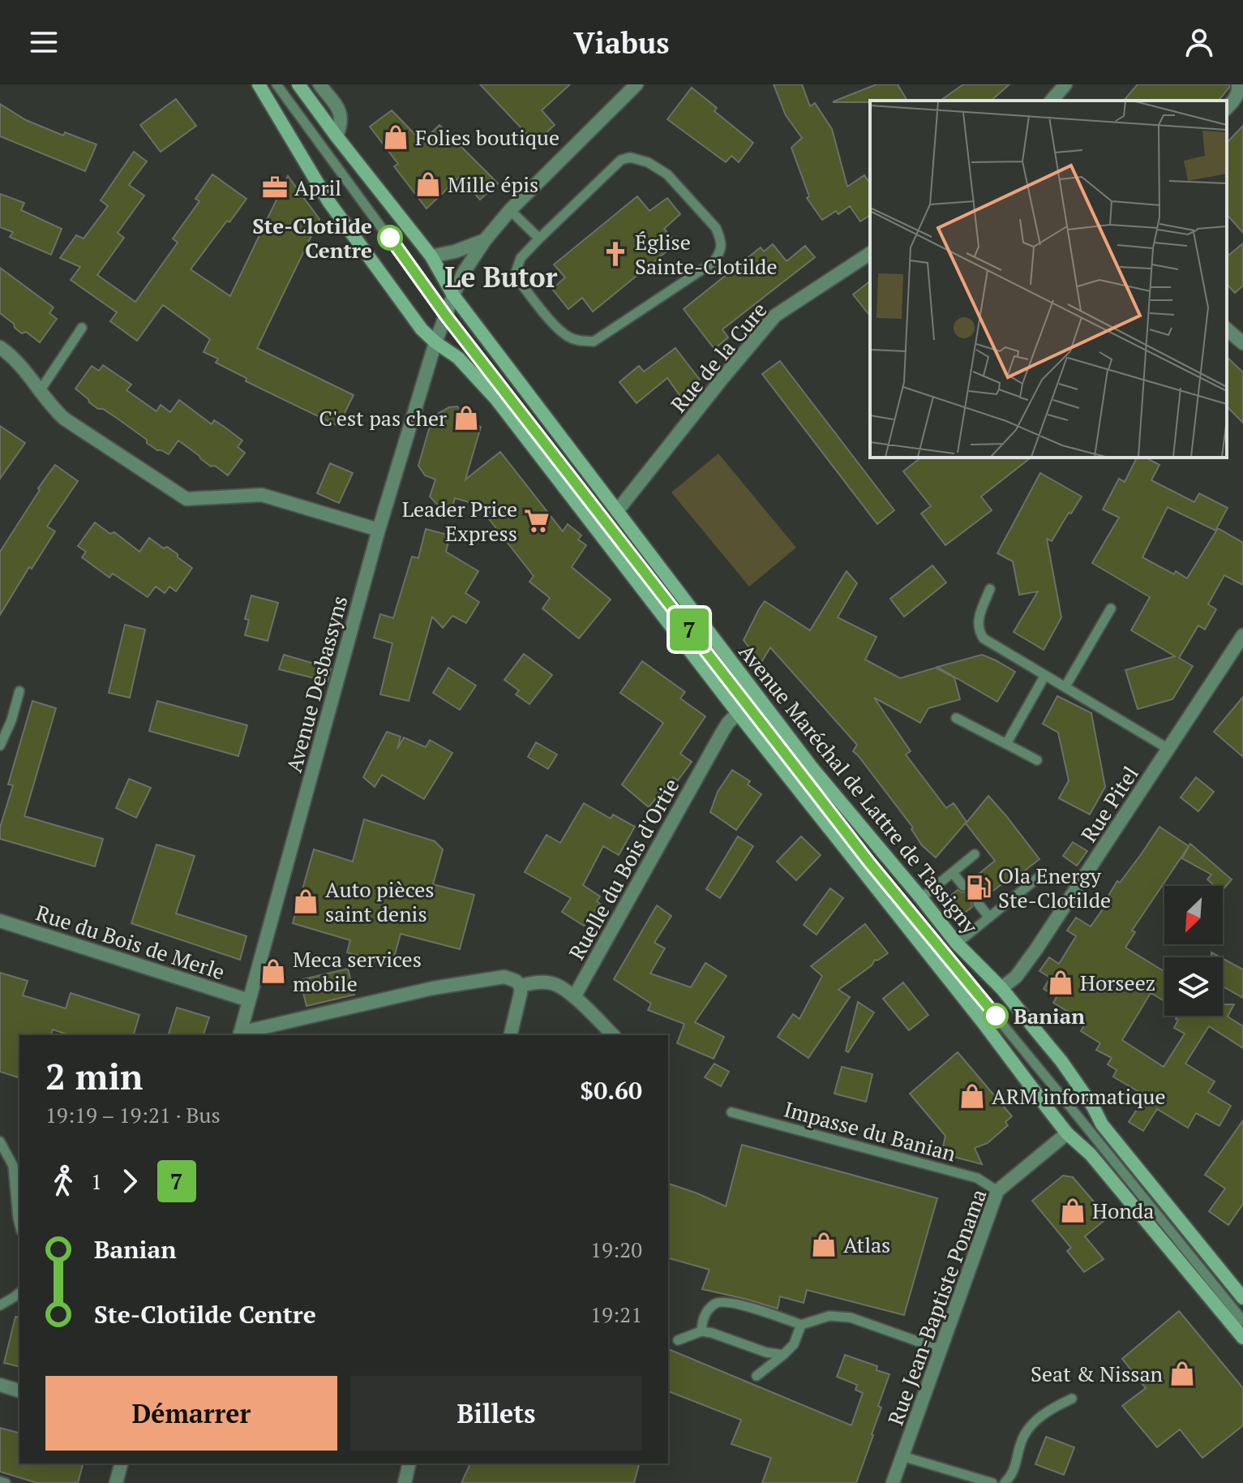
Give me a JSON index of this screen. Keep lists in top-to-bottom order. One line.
{"streets":{"main road":["Avenue Maréchal de Lattre de Tassigny"],"street":["Rue de la Cure","Avenue Desbassyns","Rue Pitel","Ruelle du Bois d'Ortie","Rue du Bois de Merle","Rue Jean-Baptiste Ponama"],"lane":["Impasse du Banian"]},"crossings":[["Rue de la Cure","Avenue Maréchal de Lattre de Tassigny"],["Avenue Desbassyns","Avenue Maréchal de Lattre de Tassigny"],["Avenue Desbassyns","Rue du Bois de Merle"],["Avenue Maréchal de Lattre de Tassigny","Rue Pitel"],["Impasse du Banian","Rue Jean-Baptiste Ponama"]],"districts":["Le Butor"],"places":{"shop":["Folies boutique","Mille épis","C'est pas cher","Auto pièces saint denis","Meca services mobile","Horseez","ARM informatique","Honda","Atlas","Seat & Nissan"],"office":["April"],"other":["Ste-Clotilde Centre","Banian"],"church":["Église Sainte-Clotilde"],"supermarket":["Leader Price Express"],"fuel station":["Ola Energy Ste-Clotilde"]},"lines":["bus line 7"],"north":"bottom left","page":{"header":"Viabus","on_map":"7","heading":["2 min","19:19 – 19:21 · Bus","$0.60"],"legs":["1","7"],"list":[{"name":"Banian","value":"19:20"},{"name":"Ste-Clotilde Centre","value":"19:21"}],"buttons":["Démarrer","Billets"]}}
